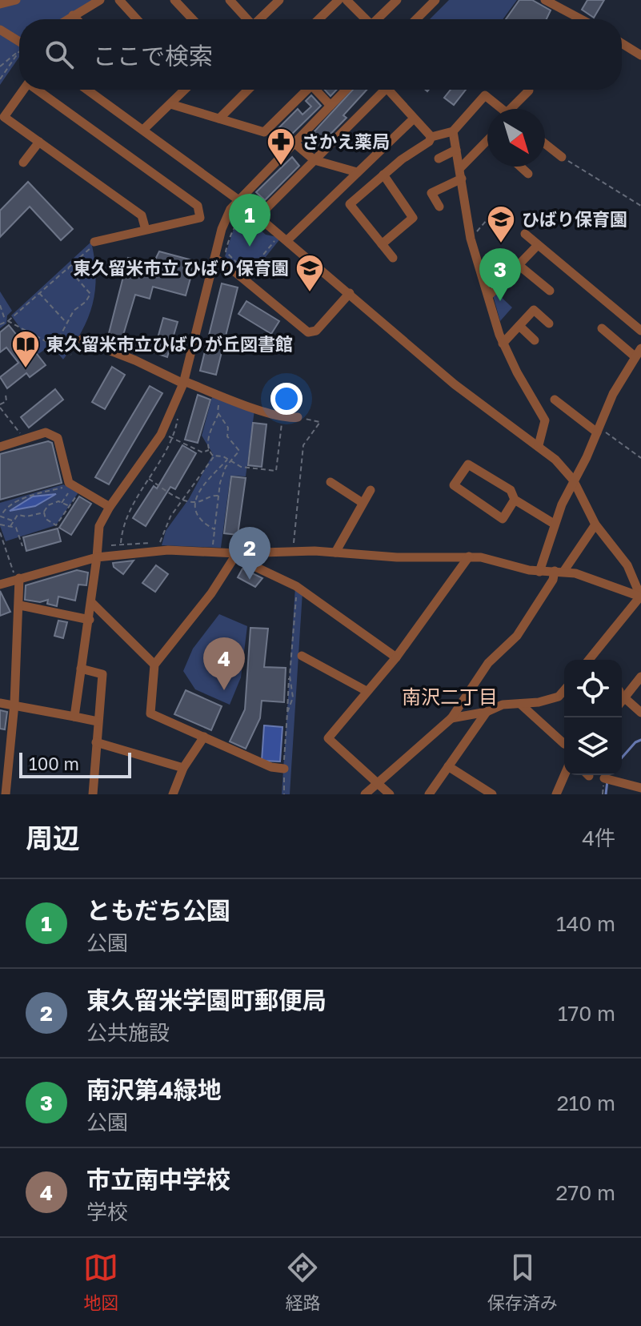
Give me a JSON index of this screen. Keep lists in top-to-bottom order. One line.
{"districts":["南沢二丁目"],"places":{"pharmacy":["さかえ薬局"],"school or university":["ひばり保育園","東久留米市立 ひばり保育園"],"library":["東久留米市立ひばりが丘図書館"]},"scale_bar":"100 m","north":"bottom right","page":{"search":"ここで検索","pins":["1","3","2","4"],"scale":"100 m","heading":["周辺","4件"],"list":[{"mark":"1","name":"ともだち公園","note":"公園","value":"140 m"},{"mark":"2","name":"東久留米学園町郵便局","note":"公共施設","value":"170 m"},{"mark":"3","name":"南沢第4緑地","note":"公園","value":"210 m"},{"mark":"4","name":"市立南中学校","note":"学校","value":"270 m"}],"nav":["地図","経路","保存済み"]}}
